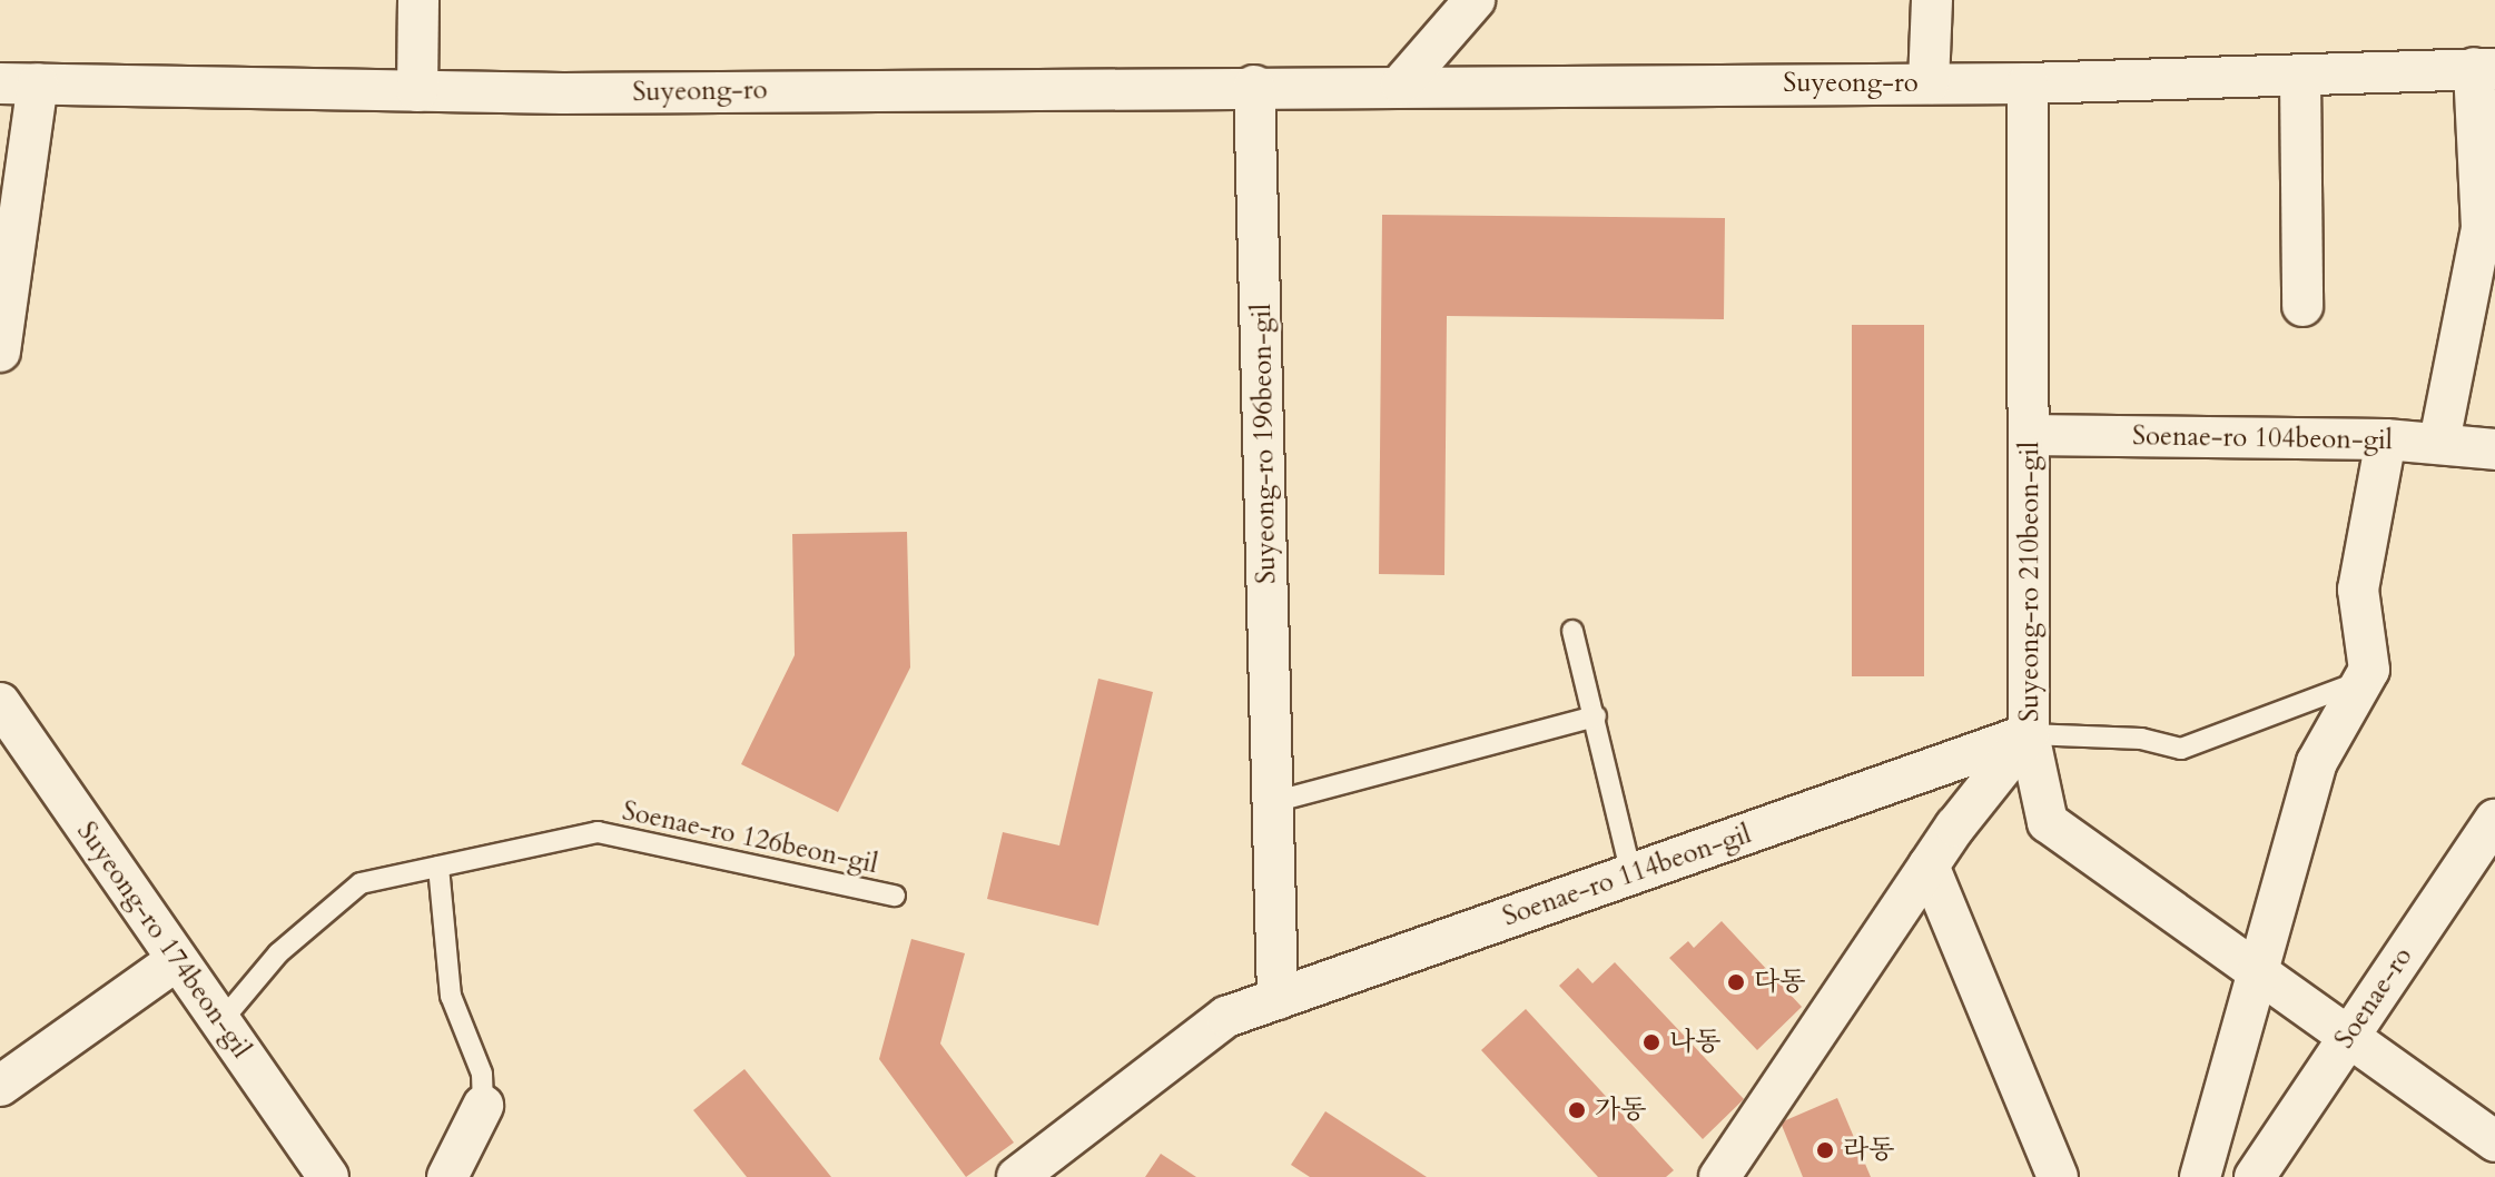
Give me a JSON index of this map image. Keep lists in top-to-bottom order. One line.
{"streets":{"street":["Suyeong-ro","Soenae-ro 104beon-gil","Suyeong-ro 196beon-gil","Suyeong-ro 210beon-gil","Soenae-ro 114beon-gil","Suyeong-ro 174beon-gil","Soenae-ro"],"lane":["Soenae-ro 126beon-gil"]},"crossings":[["Suyeong-ro","Suyeong-ro 196beon-gil"],["Suyeong-ro","Suyeong-ro 210beon-gil"],["Soenae-ro 104beon-gil","Suyeong-ro 210beon-gil"],["Suyeong-ro 196beon-gil","Soenae-ro 114beon-gil"],["Suyeong-ro 210beon-gil","Soenae-ro 114beon-gil"],["Soenae-ro 126beon-gil","Suyeong-ro 174beon-gil"]],"places":["다동","나동","가동","라동"]}
